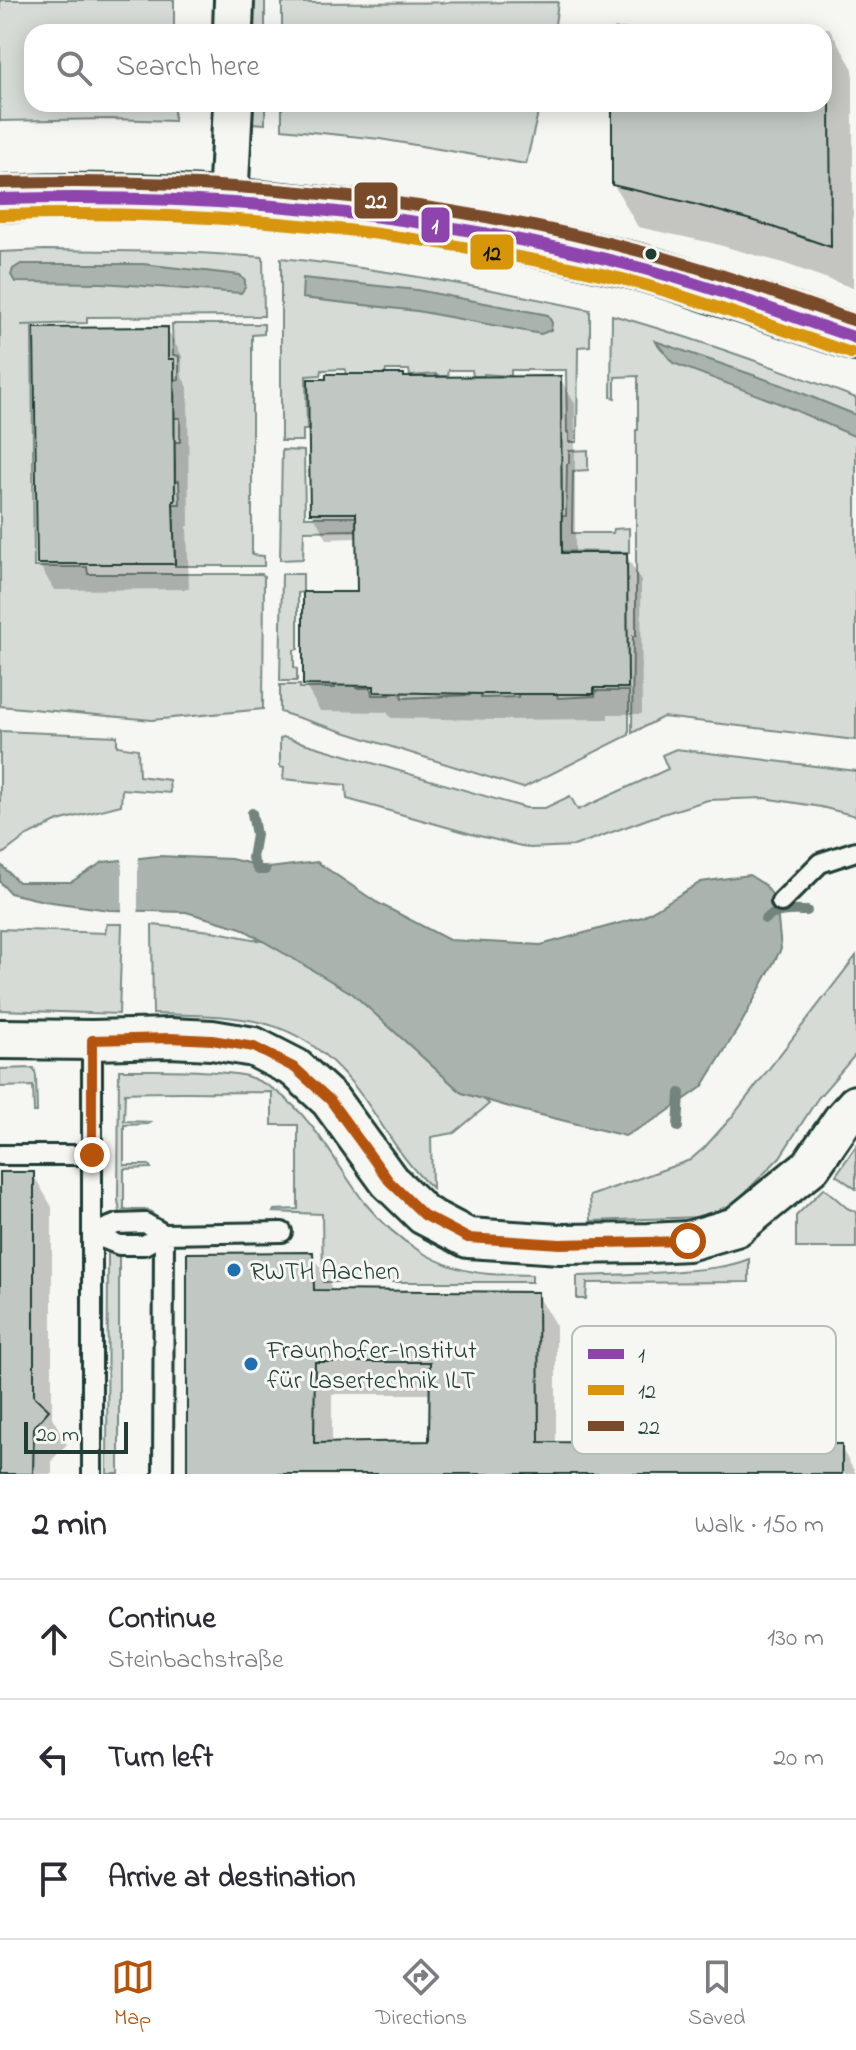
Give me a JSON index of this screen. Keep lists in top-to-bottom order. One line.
{"places":["RWTH Aachen","Fraunhofer-Institut für Lasertechnik ILT"],"lines":["transit line 22","transit line 1","transit line 12"],"legend":["1","12","22"],"scale_bar":"20 m","page":{"search":"Search here","scale":"20 m","heading":["2 min","Walk · 150 m"],"list":[["Continue","Steinbachstraße","130 m"],["Turn left","20 m"],"Arrive at destination"],"nav":["Map","Directions","Saved"]}}
